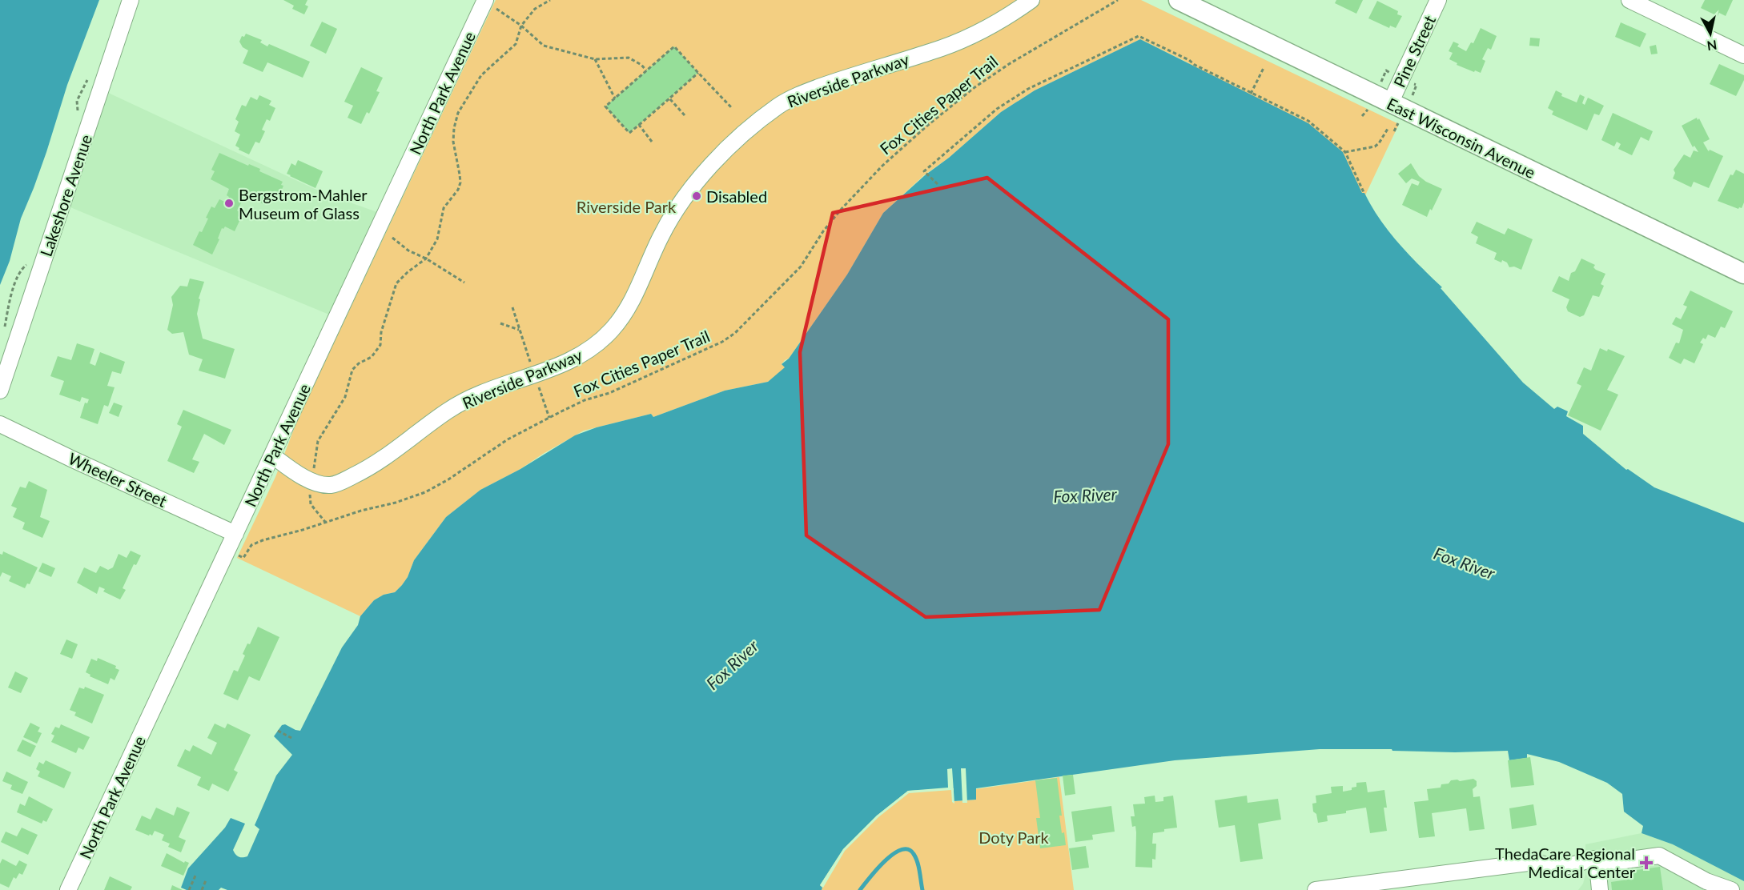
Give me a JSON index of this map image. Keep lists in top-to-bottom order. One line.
{"streets":{"main road":["East Wisconsin Avenue"],"street":["Pine Street","Riverside Parkway","North Park Avenue","Lakeshore Avenue","Wheeler Street"],"path":["Fox Cities Paper Trail"]},"crossings":[["Pine Street","East Wisconsin Avenue"],["North Park Avenue","Fox Cities Paper Trail"],["North Park Avenue","Wheeler Street"]],"water":["Fox River"],"parks":["Riverside Park","Doty Park"],"places":{"other":["Disabled","Bergstrom-Mahler Museum of Glass"],"health":["ThedaCare Regional Medical Center"]},"north":"bottom"}
